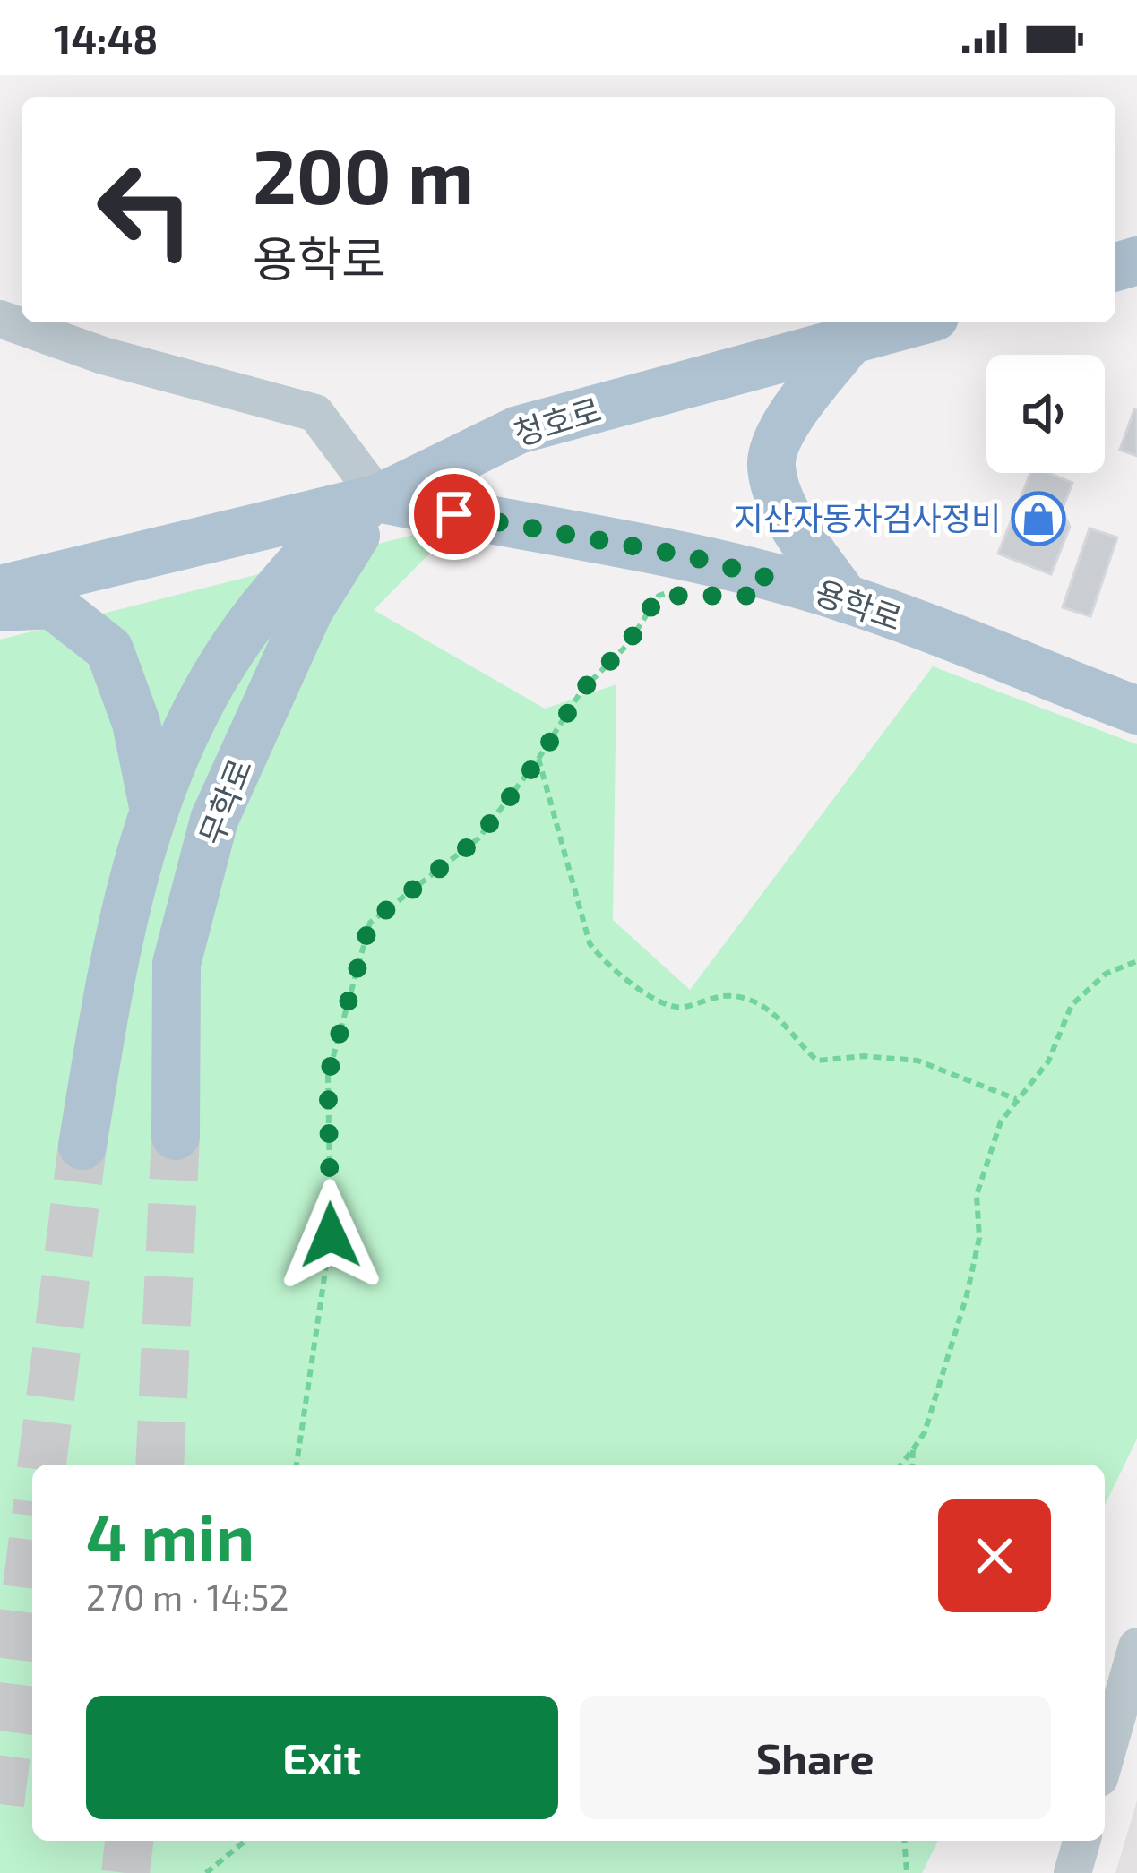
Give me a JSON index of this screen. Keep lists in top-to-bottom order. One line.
{"streets":{"main road":["청호로","용학로","무학로"]},"crossings":[["청호로","용학로"],["청호로","무학로"],["용학로","무학로"]],"places":{"shop":["지산자동차검사정비"]},"page":{"status":"14:48","turn":["200 m","용학로"],"heading":["4 min","270 m · 14:52"],"buttons":["Exit","Share"]}}
